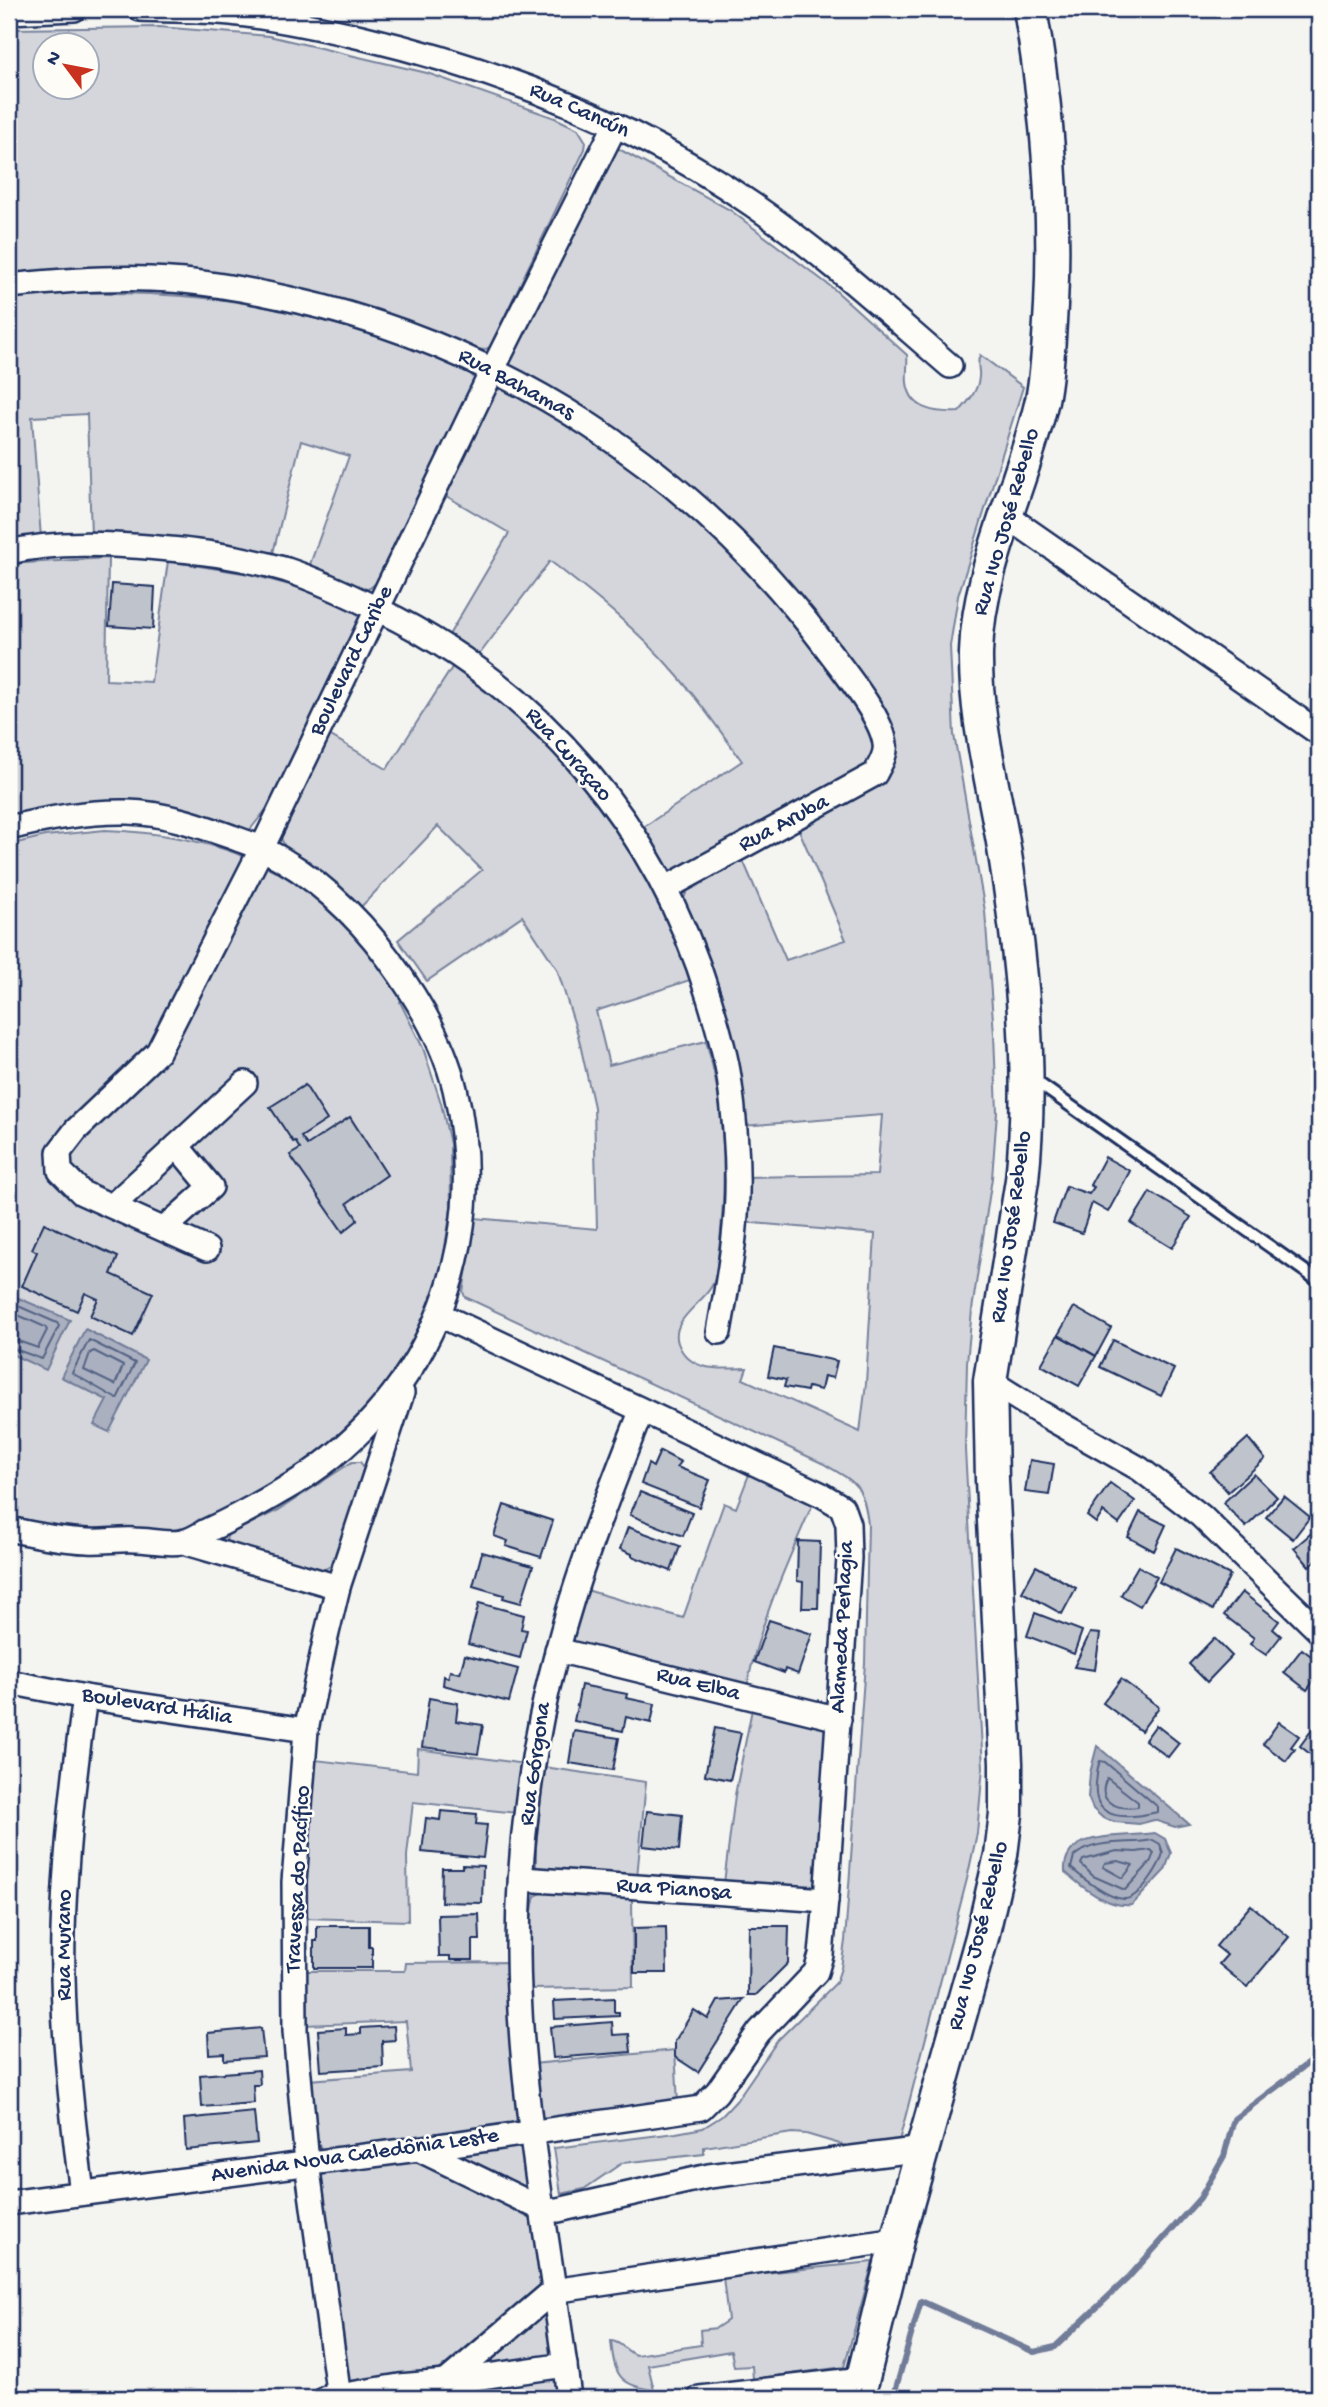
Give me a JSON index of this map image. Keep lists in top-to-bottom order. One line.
{"streets":{"street":["Rua Cancún","Rua Bahamas","Rua Ivo José Rebello","Boulevard Caribe","Rua Curaçao","Rua Aruba","Alameda Perlagia","Rua Elba","Boulevard Itália","Rua Górgona","Travessa do Pacífico","Rua Pianosa","Rua Murano","Avenida Nova Caledônia Leste"]},"crossings":[["Rua Cancún","Boulevard Caribe"],["Rua Bahamas","Boulevard Caribe"],["Rua Bahamas","Rua Aruba"],["Boulevard Caribe","Rua Curaçao"],["Rua Curaçao","Rua Aruba"],["Alameda Perlagia","Rua Elba"],["Alameda Perlagia","Rua Górgona"],["Alameda Perlagia","Rua Pianosa"],["Alameda Perlagia","Avenida Nova Caledônia Leste"],["Rua Elba","Rua Górgona"],["Boulevard Itália","Travessa do Pacífico"],["Boulevard Itália","Rua Murano"],["Rua Górgona","Rua Pianosa"],["Rua Górgona","Avenida Nova Caledônia Leste"],["Travessa do Pacífico","Avenida Nova Caledônia Leste"],["Rua Murano","Avenida Nova Caledônia Leste"]],"north":"top left"}
